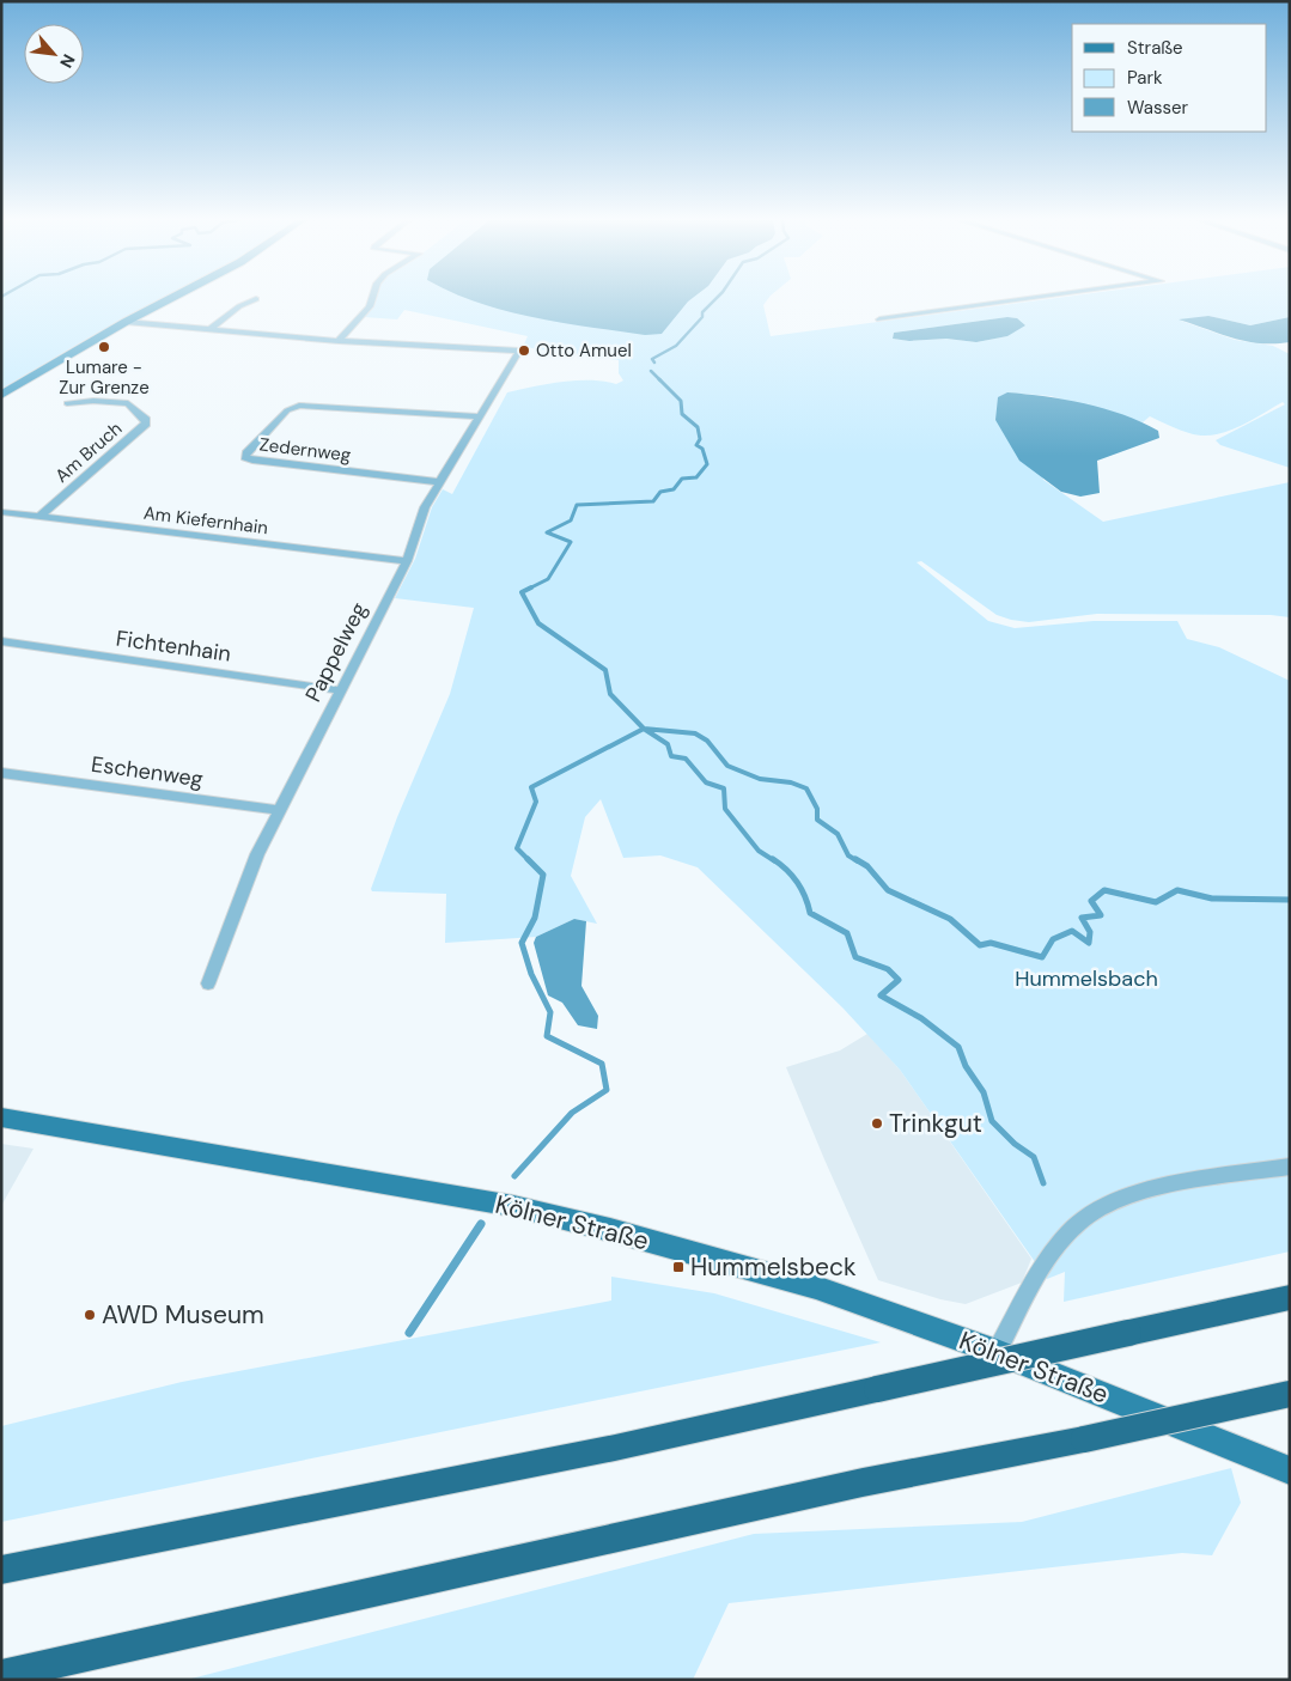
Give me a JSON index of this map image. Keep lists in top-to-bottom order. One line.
{"streets":{"main road":["Kölner Straße"],"street":["Zedernweg","Am Bruch","Am Kiefernhain","Fichtenhain","Pappelweg","Eschenweg"]},"crossings":[["Zedernweg","Pappelweg"],["Am Bruch","Am Kiefernhain"],["Am Kiefernhain","Pappelweg"],["Fichtenhain","Pappelweg"],["Pappelweg","Eschenweg"]],"parks":["Hummelsbach"],"places":{"other":["Lumare - Zur Grenze","Otto Amuel","Trinkgut","AWD Museum"],"transit":["Hummelsbeck"]},"legend":["Straße","Park","Wasser"],"north":"bottom right"}
